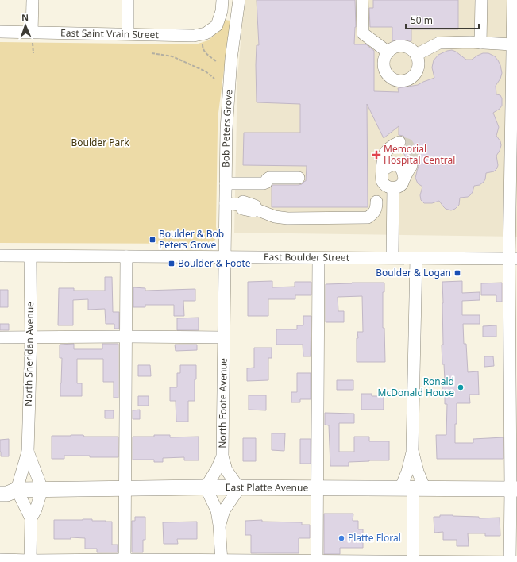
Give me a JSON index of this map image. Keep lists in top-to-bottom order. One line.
{"streets":{"main road":["East Platte Avenue"],"street":["East Saint Vrain Street","Bob Peters Grove","East Boulder Street","North Sheridan Avenue","North Foote Avenue"]},"crossings":[["Bob Peters Grove","East Boulder Street"],["Bob Peters Grove","North Foote Avenue"],["East Boulder Street","North Sheridan Avenue"],["East Boulder Street","North Foote Avenue"],["North Sheridan Avenue","East Platte Avenue"],["North Foote Avenue","East Platte Avenue"]],"parks":["Boulder Park"],"places":{"health":["Memorial Hospital Central"],"transit":["Boulder & Bob Peters Grove","Boulder & Foote","Boulder & Logan"],"other":["Ronald McDonald House","Platte Floral"]},"scale_bar":"50 m","north":"top"}
